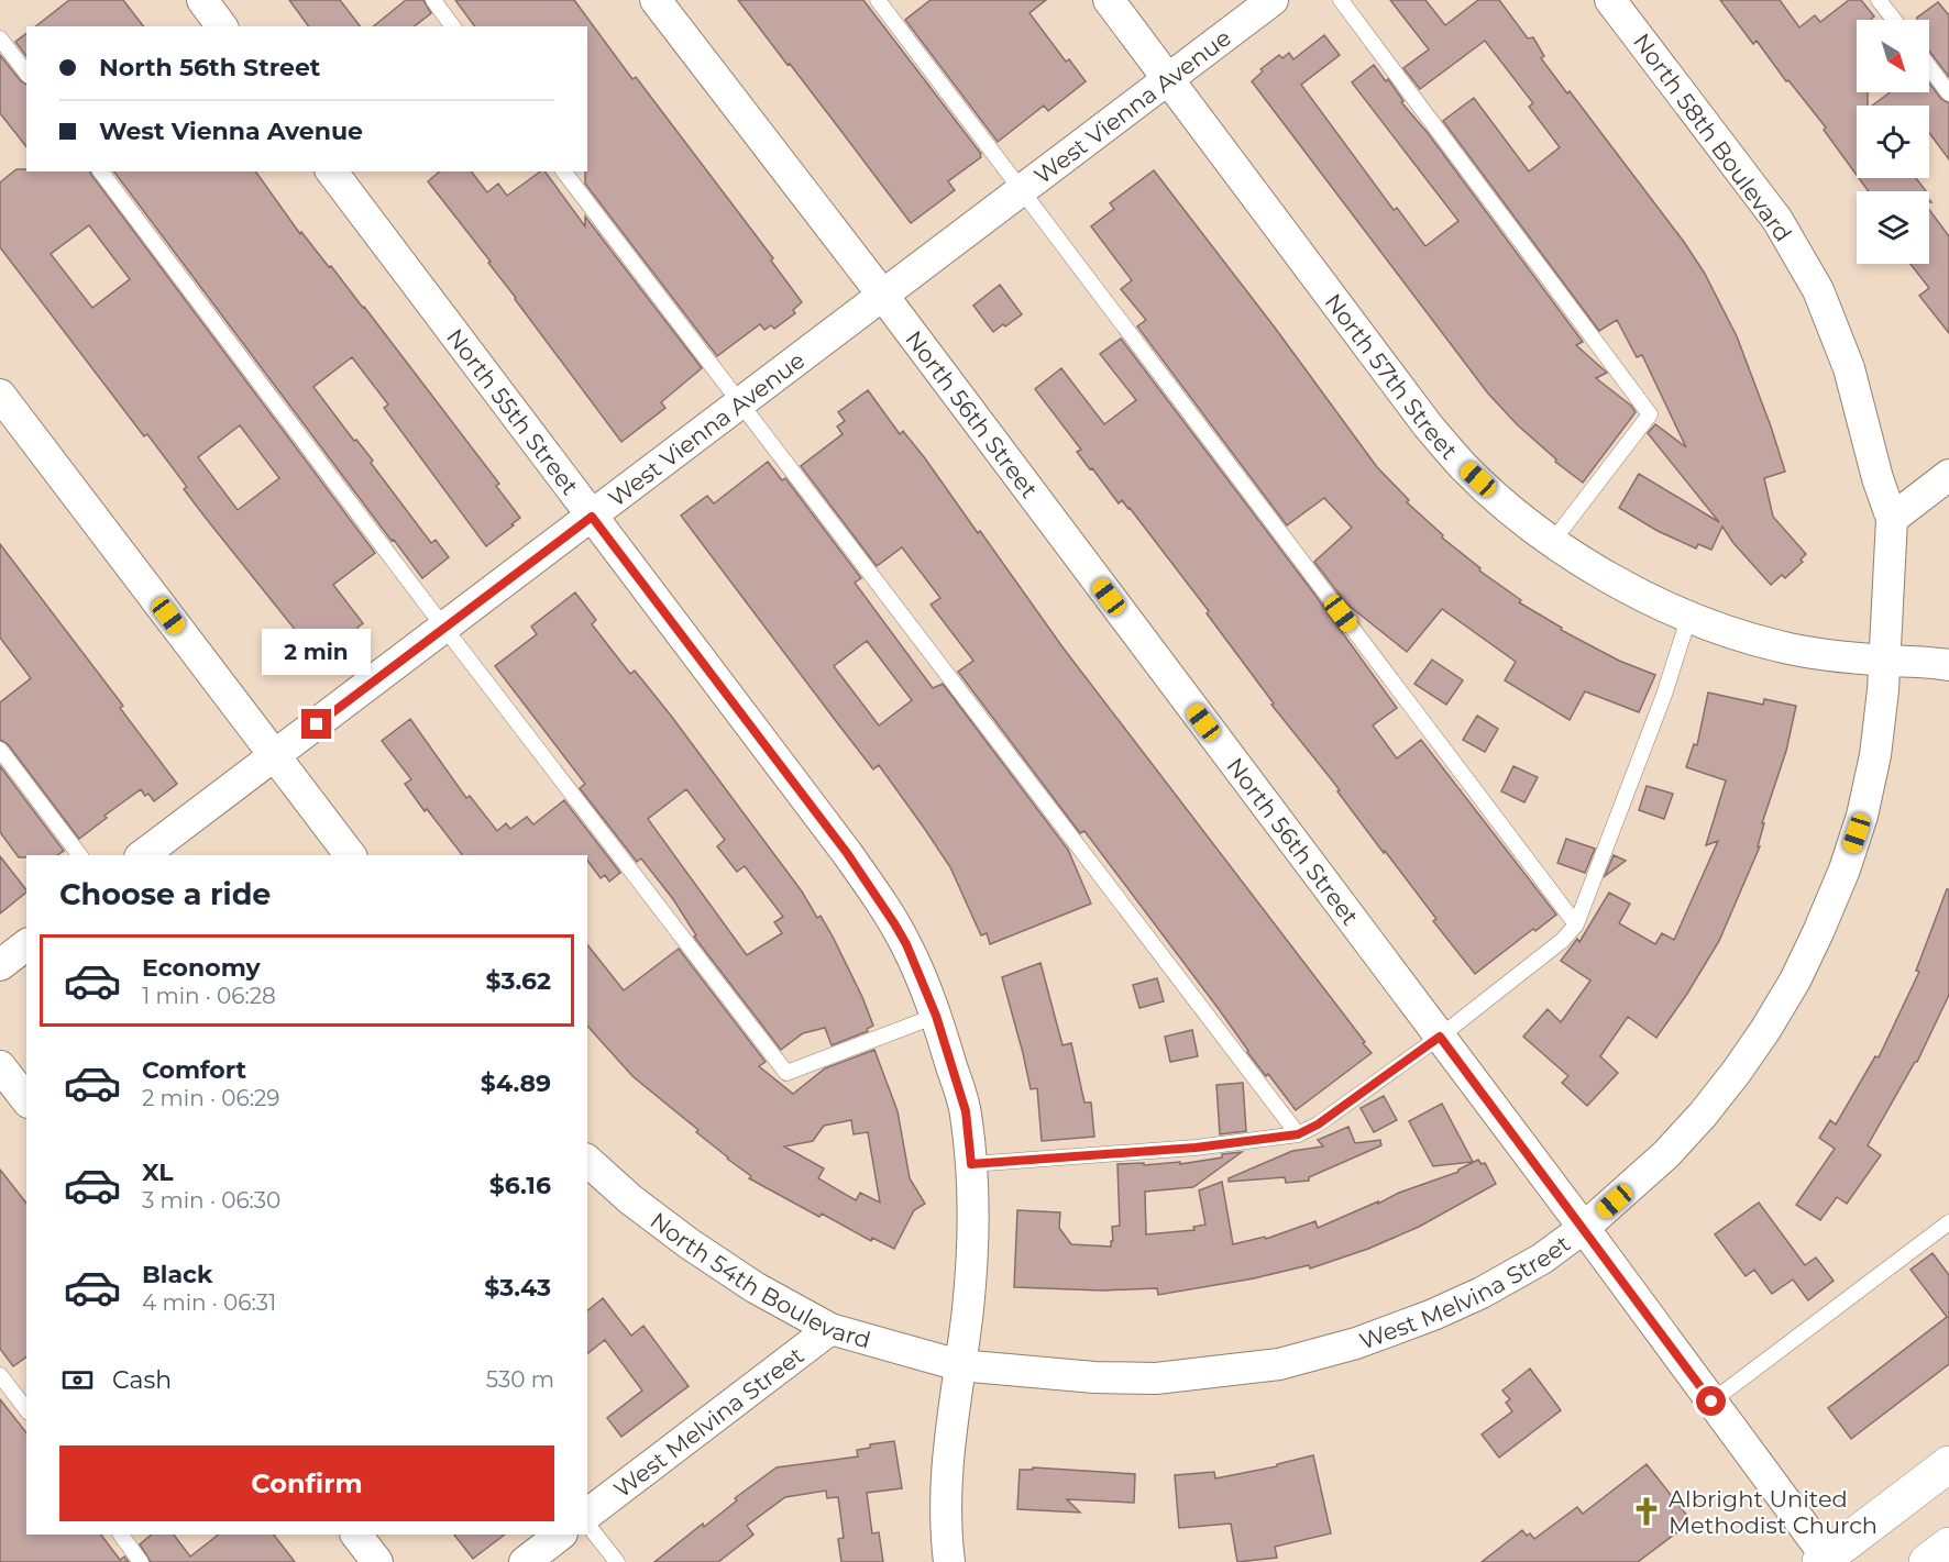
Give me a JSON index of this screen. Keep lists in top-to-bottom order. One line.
{"streets":{"street":["West Vienna Avenue","North 58th Boulevard","North 57th Street","North 55th Street","North 56th Street","North 54th Boulevard","West Melvina Street"]},"crossings":[["West Vienna Avenue","North 57th Street"],["West Vienna Avenue","North 55th Street"],["West Vienna Avenue","North 56th Street"],["North 58th Boulevard","North 57th Street"],["North 58th Boulevard","West Melvina Street"],["North 57th Street","West Melvina Street"],["North 55th Street","North 54th Boulevard"],["North 55th Street","West Melvina Street"],["North 56th Street","West Melvina Street"],["North 54th Boulevard","West Melvina Street"]],"places":{"church":["Albright United Methodist Church"]},"north":"bottom right","page":{"banner":["North 56th Street","West Vienna Avenue"],"bubble":"2 min","heading":"Choose a ride","list":[{"name":"Economy","note":"1 min · 06:28","value":"$3.62"},{"name":"Comfort","note":"2 min · 06:29","value":"$4.89"},{"name":"XL","note":"3 min · 06:30","value":"$6.16"},{"name":"Black","note":"4 min · 06:31","value":"$3.43"}],"pay":["Cash","530 m"],"buttons":"Confirm"}}
